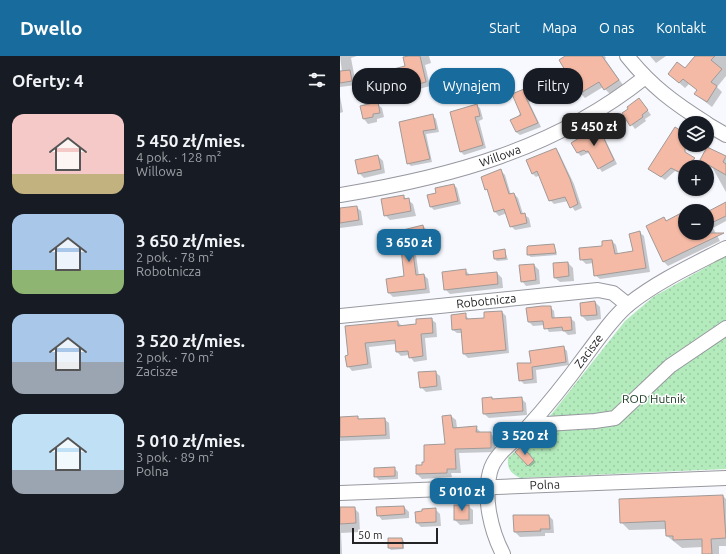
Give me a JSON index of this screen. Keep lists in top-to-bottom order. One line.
{"streets":{"street":["Willowa","Robotnicza","Zacisze","Polna"]},"crossings":[["Robotnicza","Zacisze"],["Zacisze","Polna"]],"parks":["ROD Hutnik"],"scale_bar":"50 m","page":{"header":"Dwello","nav":["Start","Mapa","O nas","Kontakt"],"heading":"Oferty: 4","chip":["Kupno","Wynajem","Filtry"],"list":[{"name":"5 450 zł/mies.","note":"4 pok. · 128 m² · Willowa"},{"name":"3 650 zł/mies.","note":"2 pok. · 78 m² · Robotnicza"},{"name":"3 520 zł/mies.","note":"2 pok. · 70 m² · Zacisze"},{"name":"5 010 zł/mies.","note":"3 pok. · 89 m² · Polna"}],"price":["5 450 zł","3 650 zł","3 520 zł","5 010 zł"],"map_buttons":["+","−"],"scale":"50 m"}}
